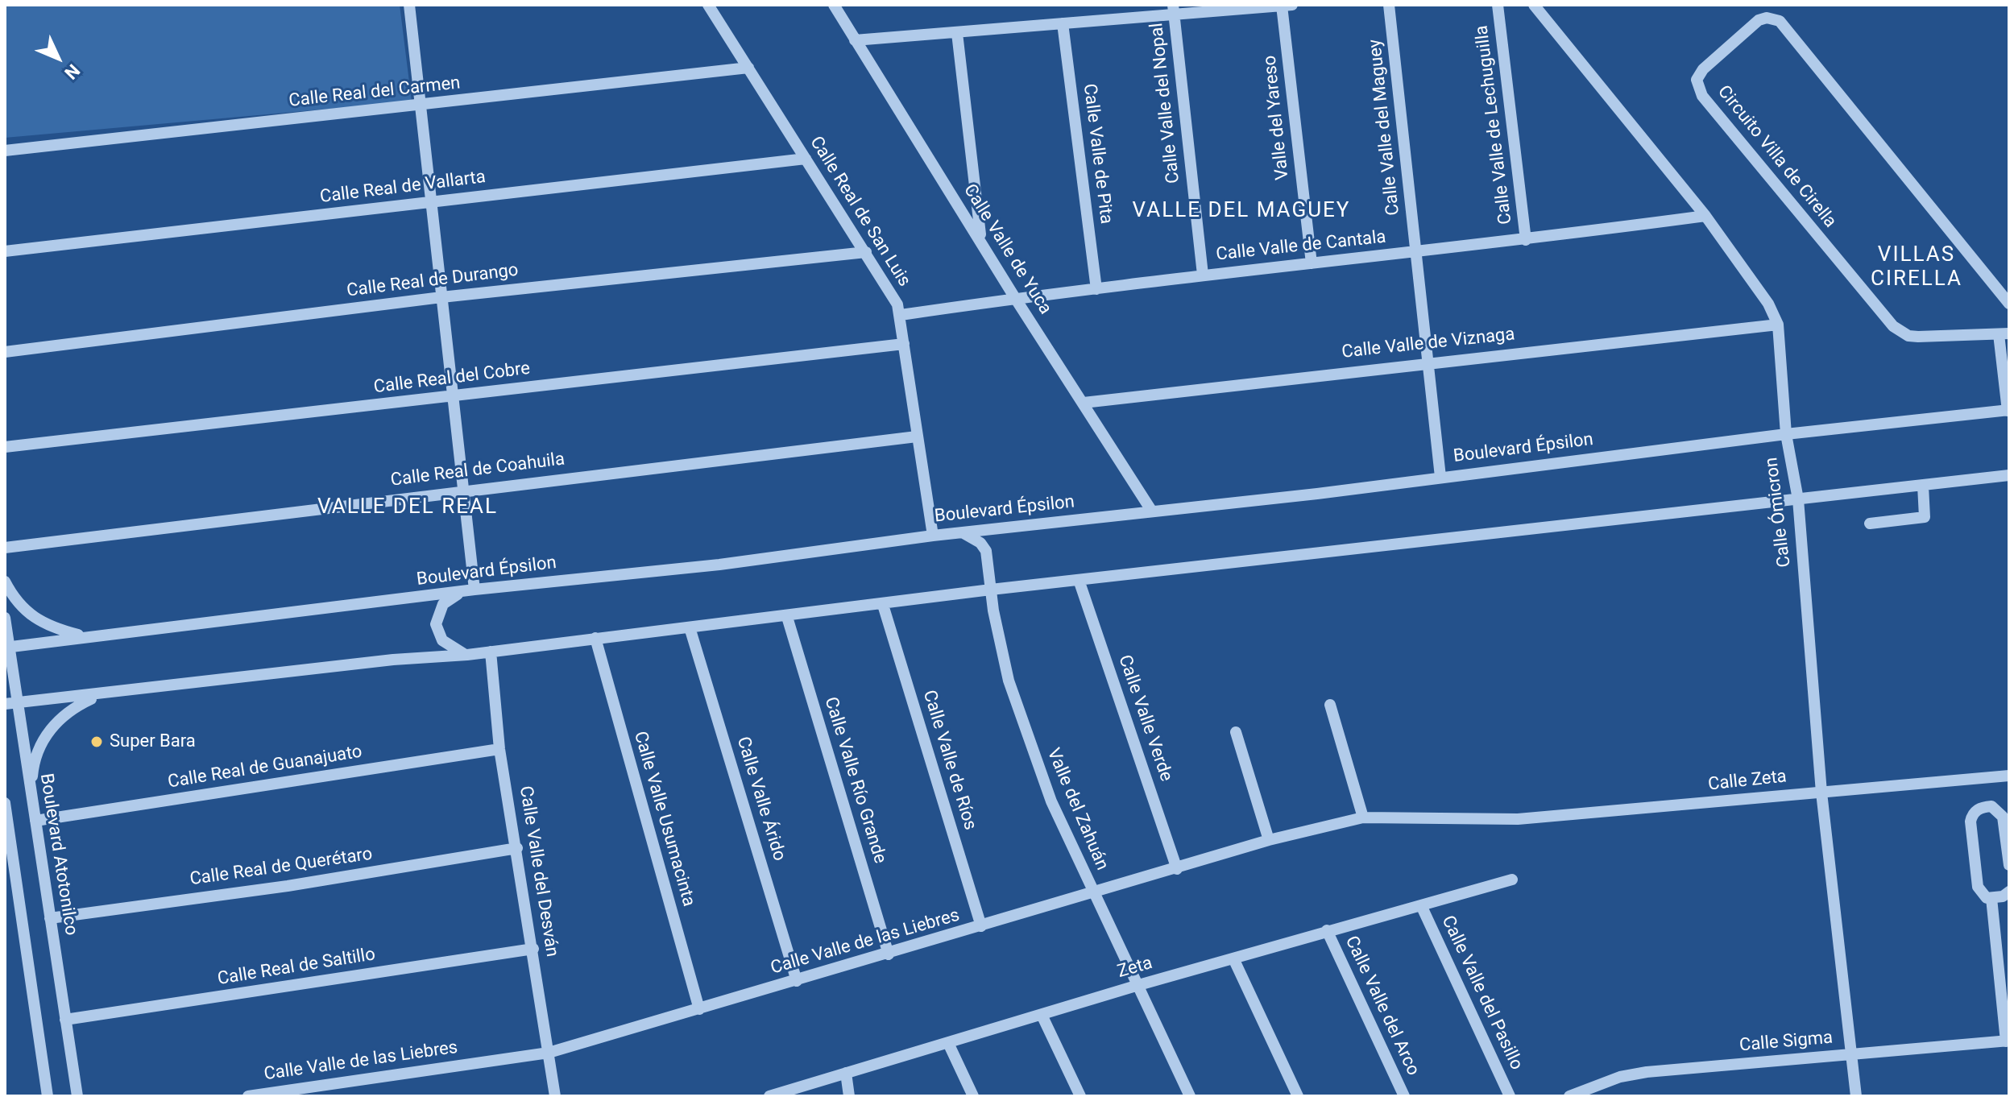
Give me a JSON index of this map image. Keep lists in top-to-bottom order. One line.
{"streets":{"street":["Calle Real del Carmen","Calle Valle del Nopal","Valle del Yareso","Calle Valle de Lechuguilla","Calle Valle del Maguey","Calle Valle de Pita","Circuito Villa de Cirella","Calle Real de Vallarta","Calle Real de San Luis","Calle Valle de Cantala","Calle Valle de Yuca","Calle Real de Durango","Calle Valle de Viznaga","Calle Real del Cobre","Boulevard Épsilon","Calle Real de Coahuila","Calle Ómicron","Calle Valle Verde","Calle Valle de Ríos","Calle Real de Guanajuato","Calle Valle Río Grande","Calle Zeta","Calle Valle Árido","Valle del Zahuán","Calle Valle Usumacinta","Boulevard Atotonilco","Calle Real de Querétaro","Calle Valle del Desván","Calle Valle de las Liebres","Calle Real de Saltillo","Zeta","Calle Valle del Pasillo","Calle Valle del Arco","Calle Sigma"]},"crossings":[["Calle Real del Carmen","Calle Real de San Luis"],["Calle Valle del Nopal","Calle Valle de Cantala"],["Valle del Yareso","Calle Valle de Cantala"],["Calle Valle de Lechuguilla","Calle Valle de Cantala"],["Calle Valle del Maguey","Calle Valle de Cantala"],["Calle Valle del Maguey","Calle Valle de Viznaga"],["Calle Valle del Maguey","Boulevard Épsilon"],["Calle Valle de Pita","Calle Valle de Cantala"],["Circuito Villa de Cirella","Boulevard Épsilon"],["Calle Real de Vallarta","Calle Real de San Luis"],["Calle Real de San Luis","Calle Valle de Cantala"],["Calle Real de San Luis","Calle Real de Durango"],["Calle Real de San Luis","Calle Real del Cobre"],["Calle Real de San Luis","Boulevard Épsilon"],["Calle Real de San Luis","Calle Real de Coahuila"],["Calle Valle de Cantala","Calle Valle de Yuca"],["Calle Valle de Cantala","Calle Ómicron"],["Calle Valle de Yuca","Calle Valle de Viznaga"],["Calle Valle de Yuca","Boulevard Épsilon"],["Calle Valle de Viznaga","Calle Ómicron"],["Boulevard Épsilon","Calle Ómicron"],["Boulevard Épsilon","Valle del Zahuán"],["Boulevard Épsilon","Boulevard Atotonilco"],["Calle Ómicron","Calle Zeta"],["Calle Ómicron","Calle Sigma"],["Calle Valle Verde","Calle Valle de las Liebres"],["Calle Valle de Ríos","Calle Valle de las Liebres"],["Calle Real de Guanajuato","Boulevard Atotonilco"],["Calle Real de Guanajuato","Calle Valle del Desván"],["Calle Valle Río Grande","Calle Valle de las Liebres"],["Calle Zeta","Calle Valle de las Liebres"],["Calle Valle Árido","Calle Valle de las Liebres"],["Valle del Zahuán","Calle Valle de las Liebres"],["Valle del Zahuán","Zeta"],["Calle Valle Usumacinta","Calle Valle de las Liebres"],["Boulevard Atotonilco","Calle Real de Querétaro"],["Boulevard Atotonilco","Calle Real de Saltillo"],["Calle Real de Querétaro","Calle Valle del Desván"],["Calle Valle del Desván","Calle Valle de las Liebres"],["Calle Valle del Desván","Calle Real de Saltillo"],["Zeta","Calle Valle del Pasillo"],["Zeta","Calle Valle del Arco"]],"districts":["VALLE DEL MAGUEY","VILLAS CIRELLA","VALLE DEL REAL"],"places":["Super Bara"],"north":"bottom right"}
